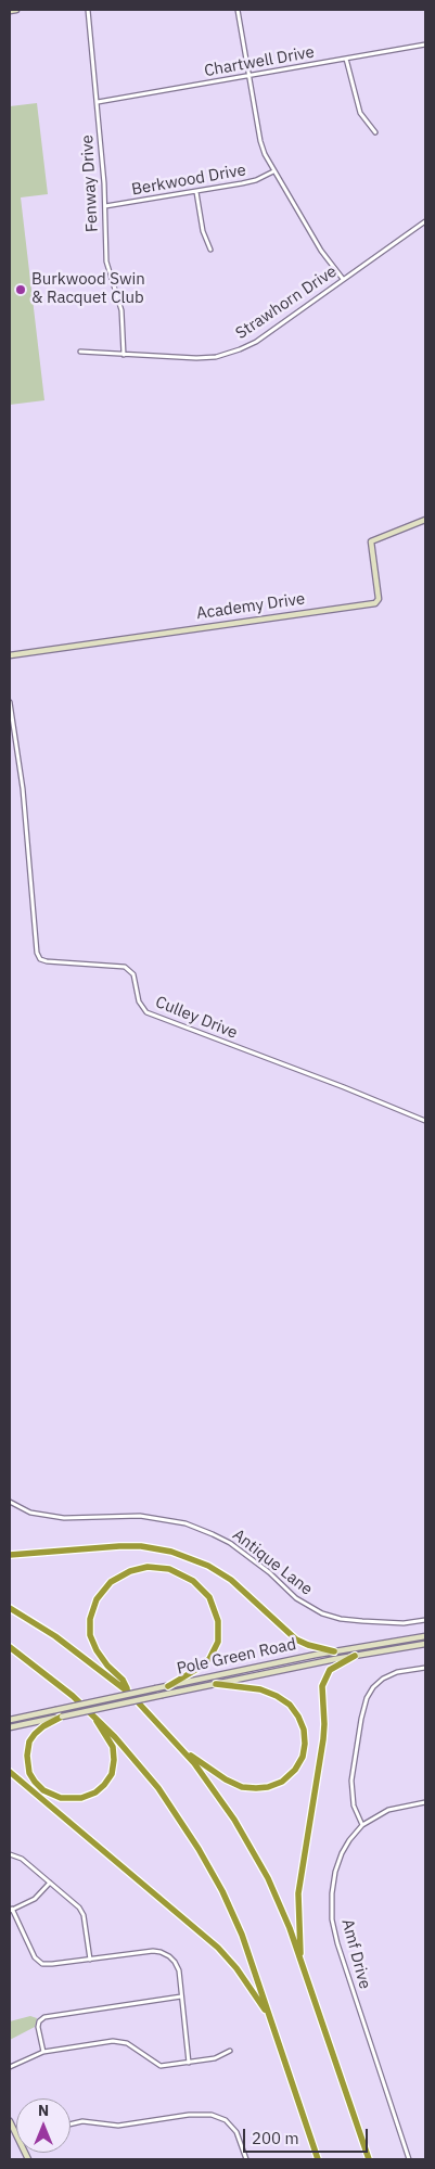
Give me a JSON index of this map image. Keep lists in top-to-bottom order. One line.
{"streets":{"main road":["Academy Drive","Pole Green Road"],"street":["Chartwell Drive","Berkwood Drive","Fenway Drive","Strawhorn Drive","Culley Drive","Antique Lane","Amf Drive"]},"crossings":[["Chartwell Drive","Fenway Drive"],["Berkwood Drive","Fenway Drive"],["Fenway Drive","Strawhorn Drive"]],"places":["Burkwood Swin & Racquet Club"],"scale_bar":"200 m","north":"top"}
